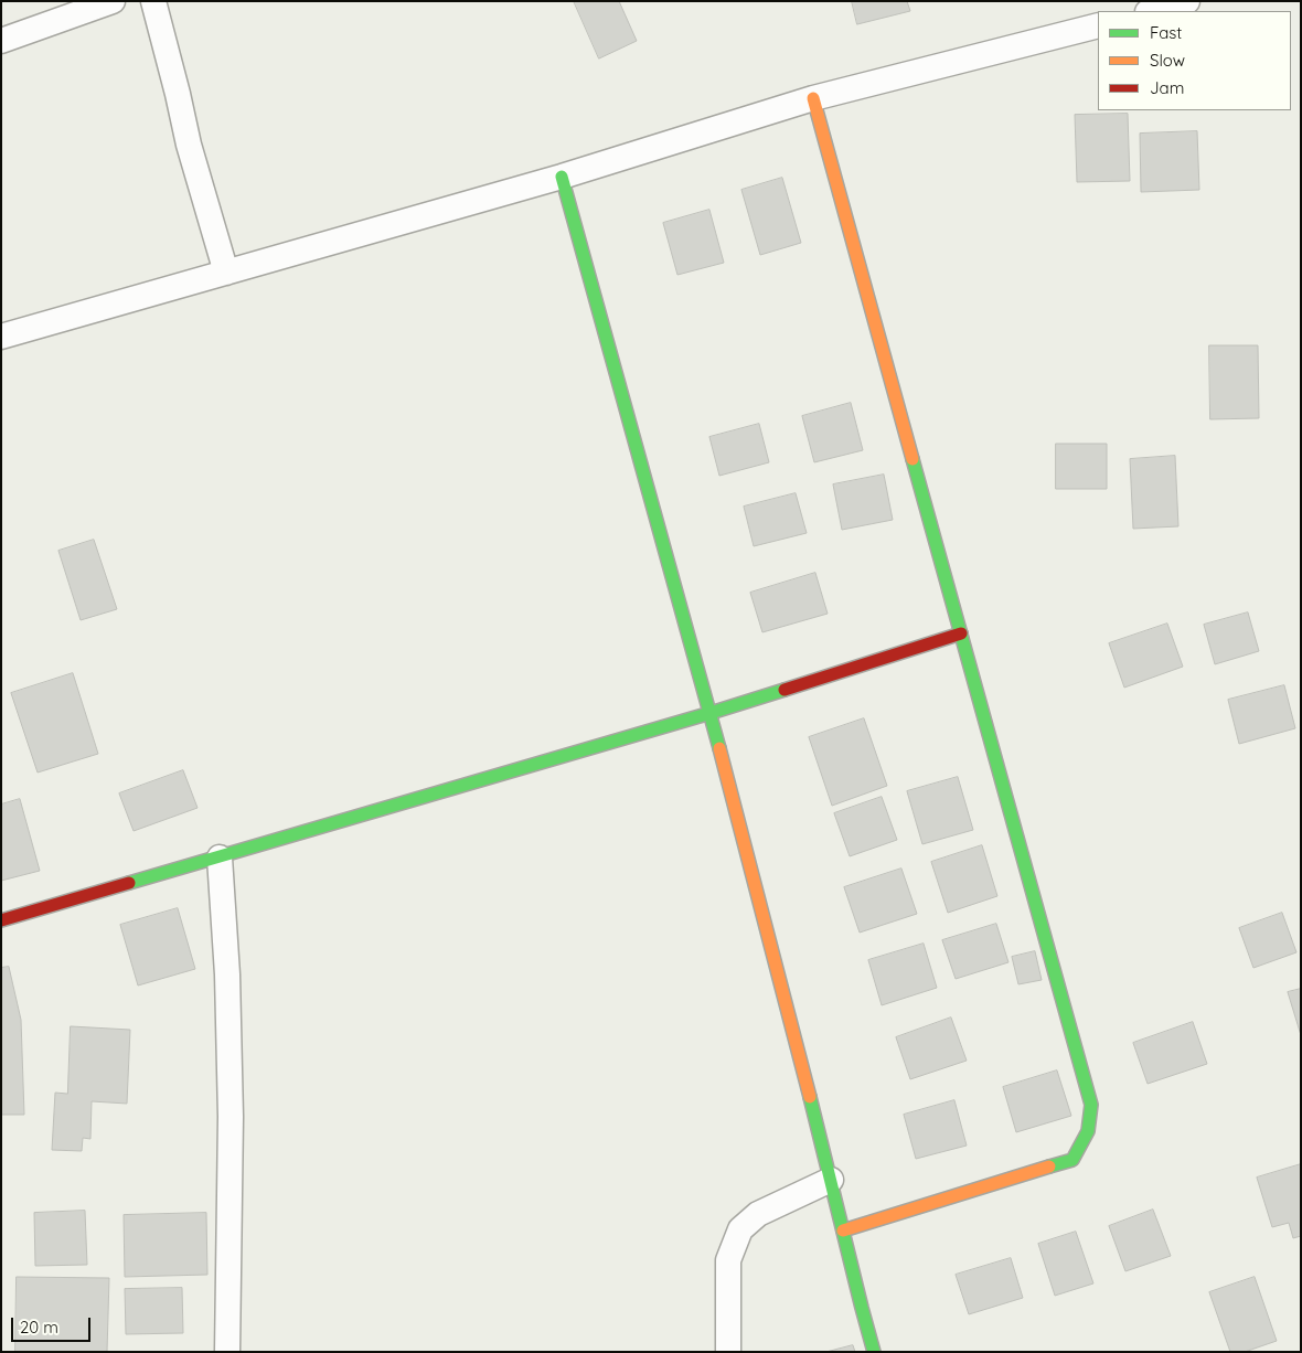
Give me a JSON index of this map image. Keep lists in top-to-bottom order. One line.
{"legend":["Fast","Slow","Jam"],"scale_bar":"20 m"}
